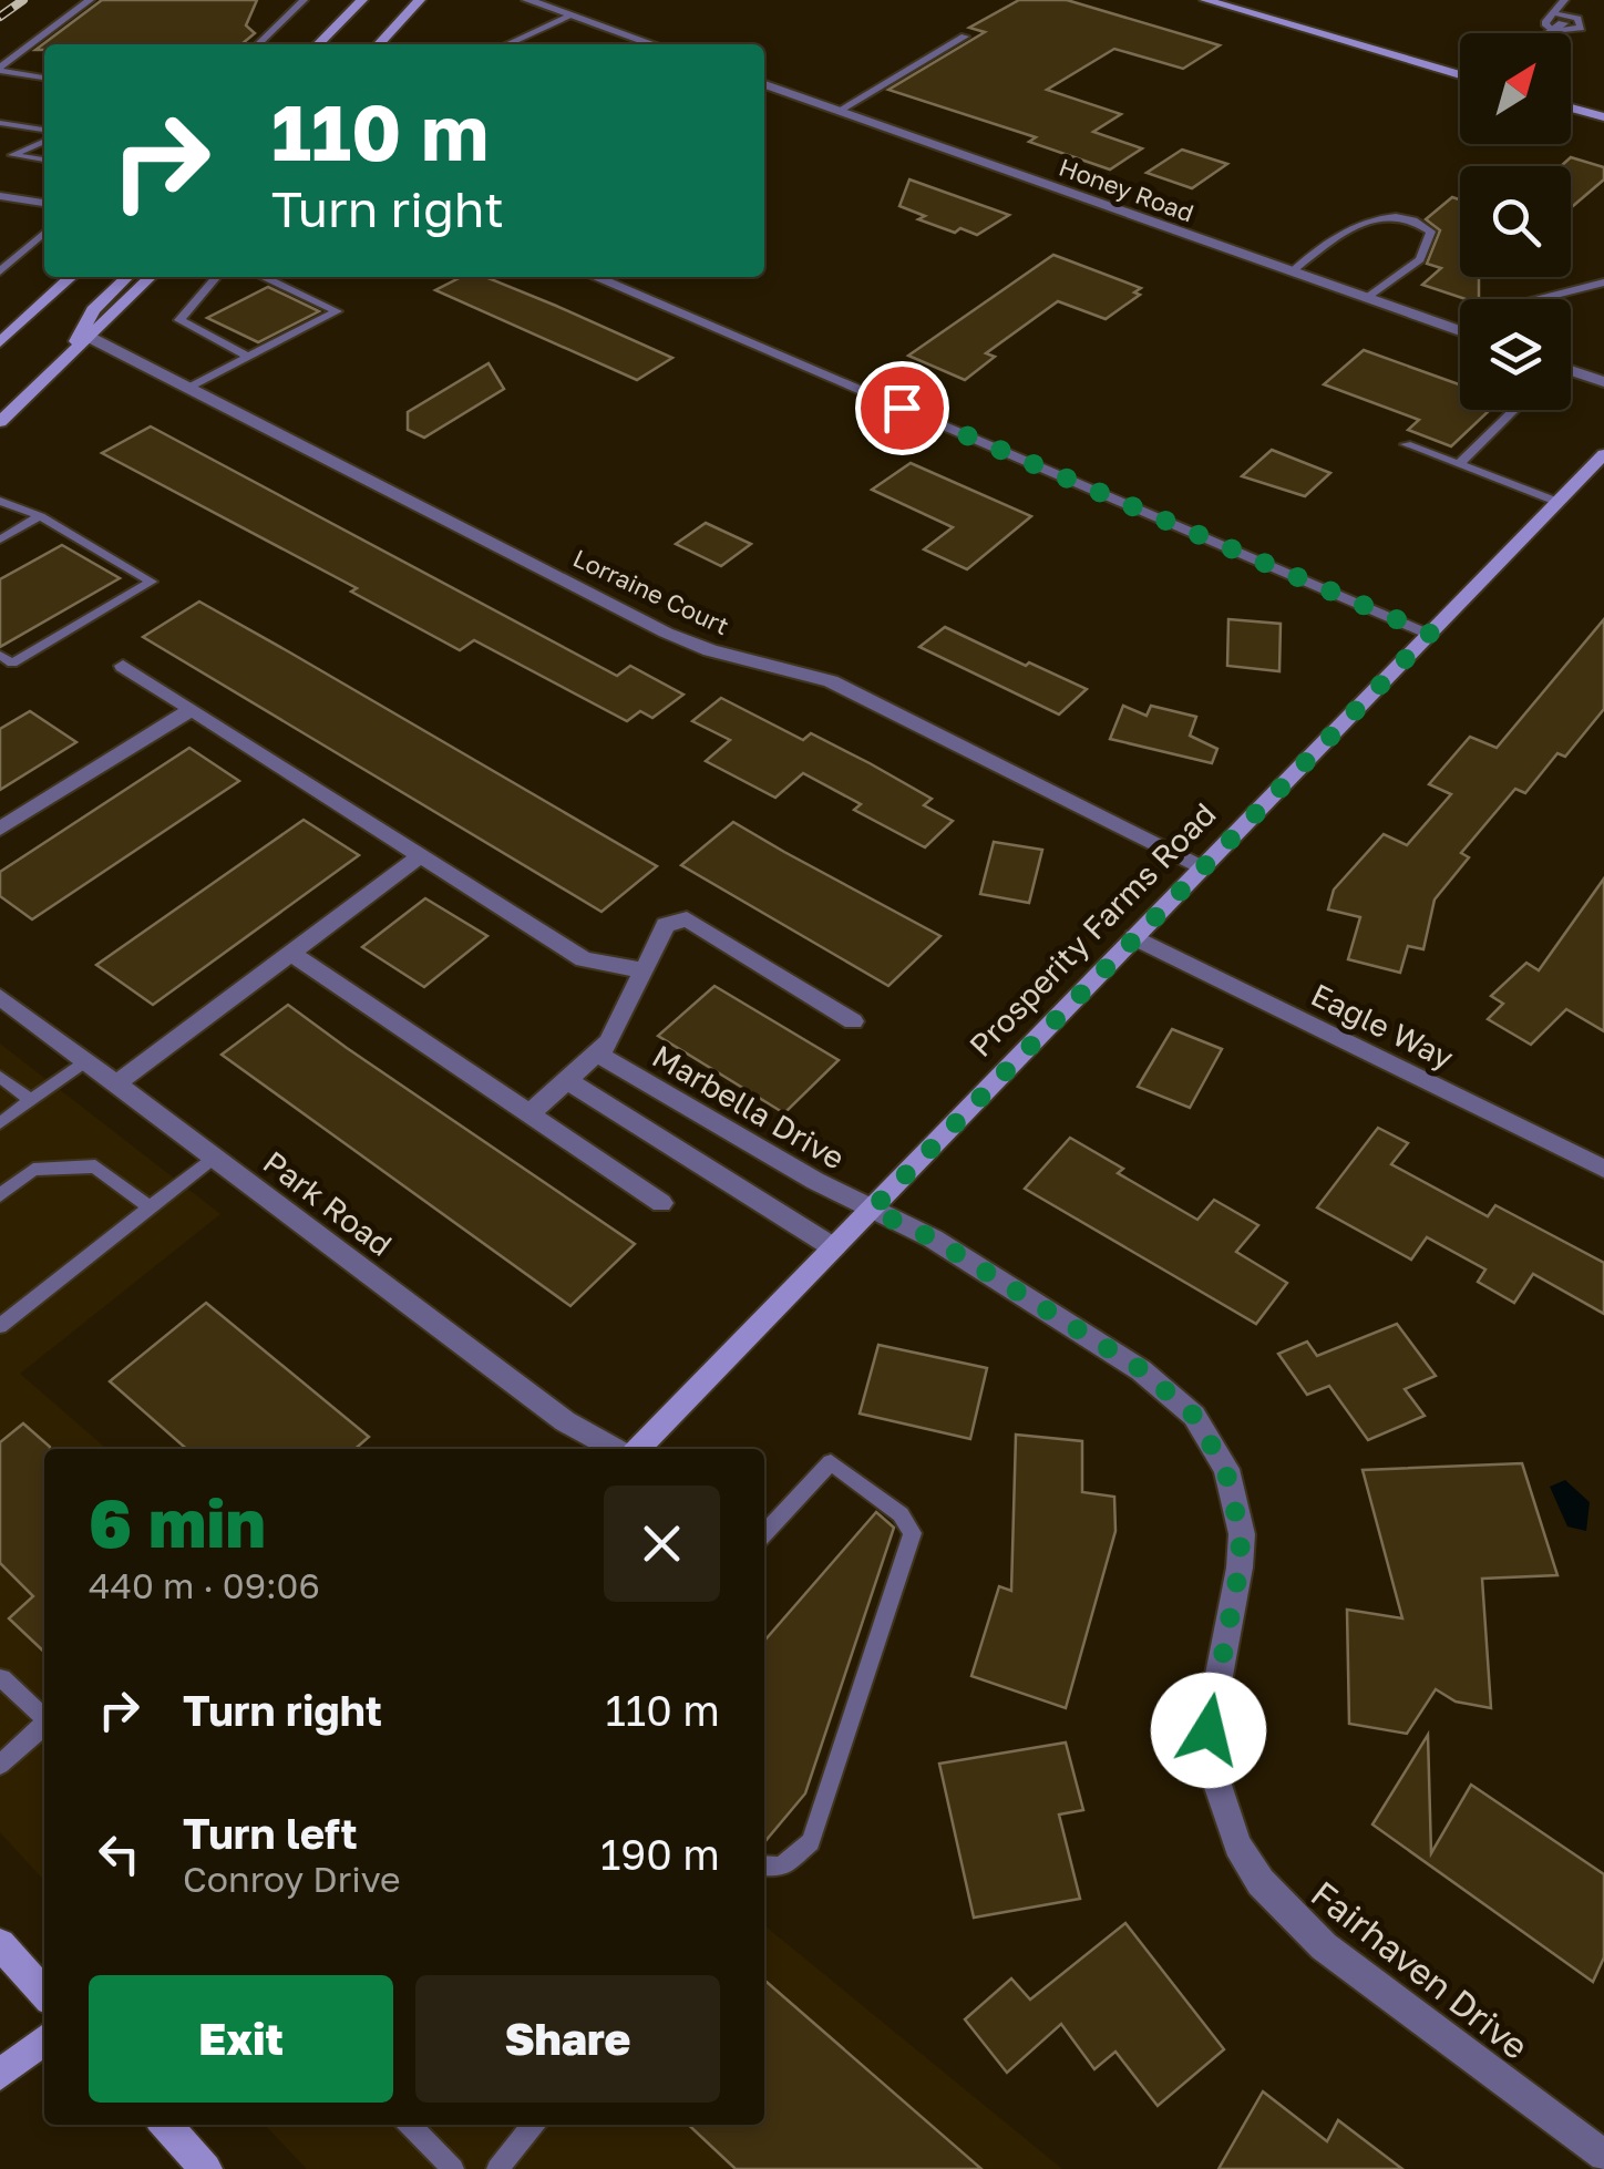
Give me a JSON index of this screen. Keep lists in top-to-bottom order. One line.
{"streets":{"street":["Honey Road","Lorraine Court","Prosperity Farms Road","Eagle Way","Marbella Drive","Park Road","Fairhaven Drive"]},"crossings":[["Lorraine Court","Prosperity Farms Road"],["Prosperity Farms Road","Eagle Way"],["Prosperity Farms Road","Marbella Drive"],["Prosperity Farms Road","Fairhaven Drive"],["Marbella Drive","Fairhaven Drive"]],"north":"top right","page":{"turn":["110 m","Turn right"],"heading":["6 min","440 m · 09:06"],"list":[{"name":"Turn right","value":"110 m"},{"name":"Turn left","note":"Conroy Drive","value":"190 m"}],"buttons":["Exit","Share"]}}
